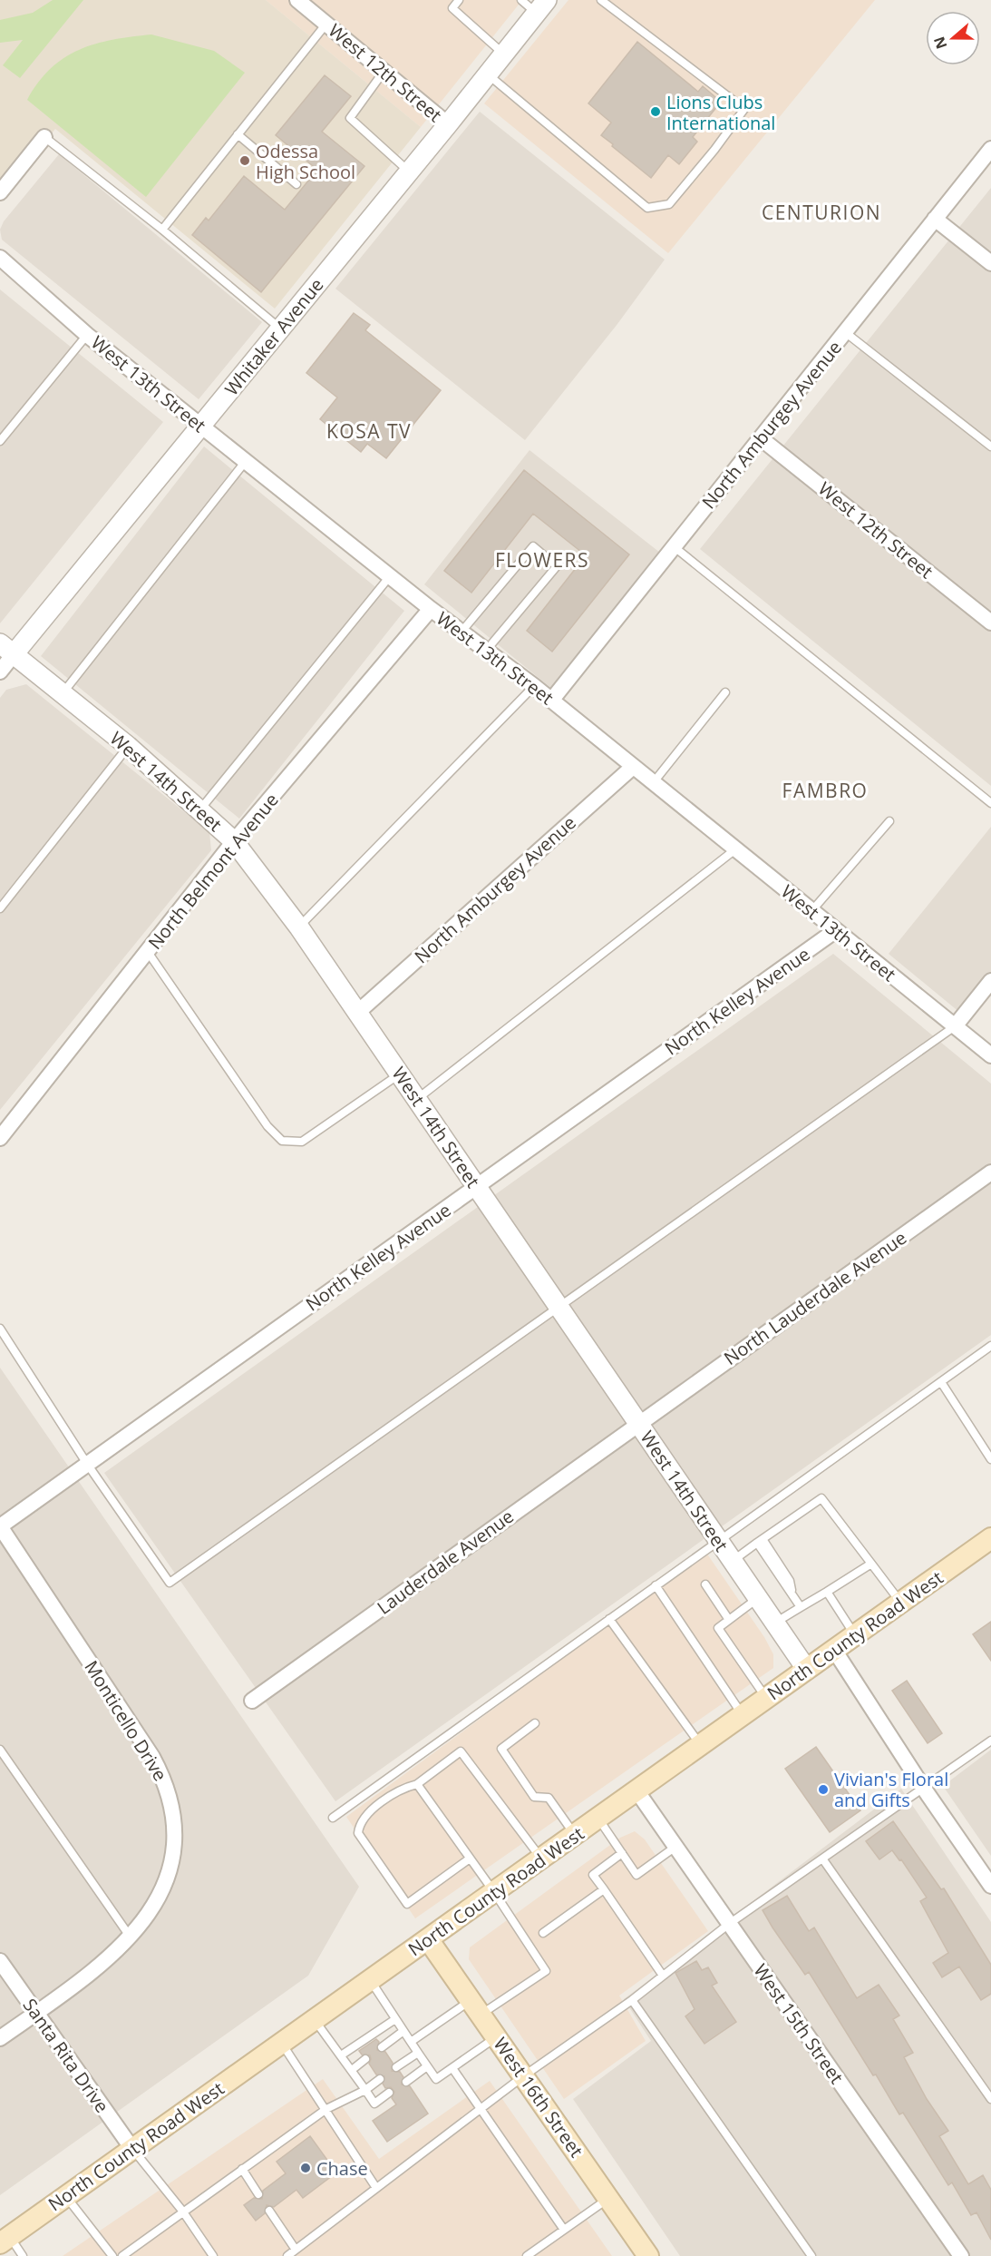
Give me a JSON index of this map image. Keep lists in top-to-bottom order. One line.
{"streets":{"main road":["North County Road West","West 16th Street"],"street":["West 12th Street","Whitaker Avenue","West 13th Street","North Amburgey Avenue","West 14th Street","North Belmont Avenue","North Kelley Avenue","North Lauderdale Avenue","Lauderdale Avenue","Monticello Drive","West 15th Street","Santa Rita Drive"]},"crossings":[["West 12th Street","Whitaker Avenue"],["West 12th Street","North Amburgey Avenue"],["Whitaker Avenue","West 13th Street"],["Whitaker Avenue","West 14th Street"],["West 13th Street","North Amburgey Avenue"],["West 13th Street","North Belmont Avenue"],["West 13th Street","North Kelley Avenue"],["North Amburgey Avenue","West 14th Street"],["West 14th Street","North Belmont Avenue"],["West 14th Street","North Kelley Avenue"],["West 14th Street","North Lauderdale Avenue"],["West 14th Street","Lauderdale Avenue"],["West 14th Street","North County Road West"],["North Kelley Avenue","Monticello Drive"],["North Lauderdale Avenue","Lauderdale Avenue"],["North County Road West","West 15th Street"],["North County Road West","Santa Rita Drive"],["North County Road West","West 16th Street"],["Monticello Drive","Santa Rita Drive"]],"districts":["CENTURION","KOSA TV","FLOWERS","FAMBRO"],"places":["Lions Clubs International","Odessa High School","Vivian's Floral and Gifts","Chase"],"north":"left"}
